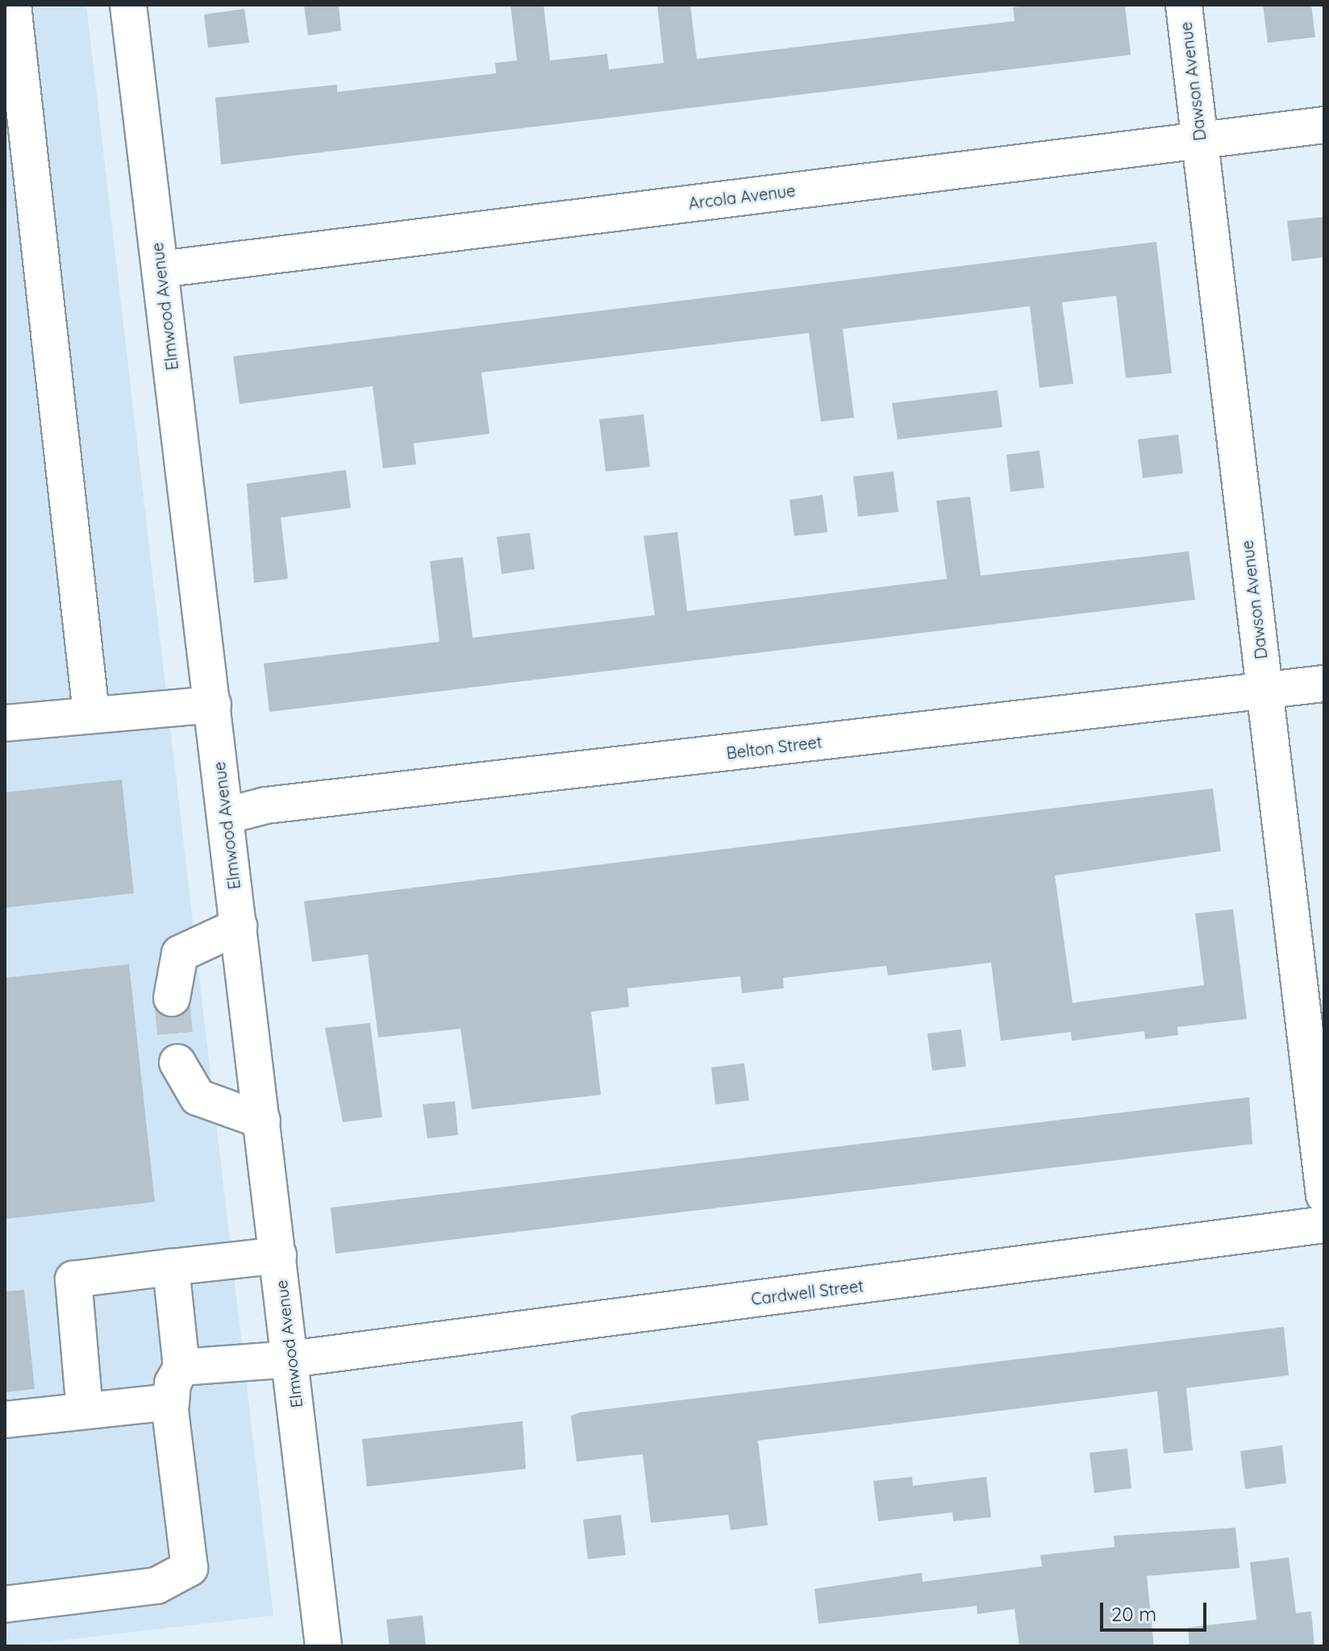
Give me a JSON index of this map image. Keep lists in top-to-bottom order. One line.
{"streets":{"street":["Dawson Avenue","Arcola Avenue","Elmwood Avenue","Belton Street","Cardwell Street"]},"crossings":[["Dawson Avenue","Arcola Avenue"],["Dawson Avenue","Belton Street"],["Arcola Avenue","Elmwood Avenue"],["Elmwood Avenue","Belton Street"],["Elmwood Avenue","Cardwell Street"]],"scale_bar":"20 m"}
